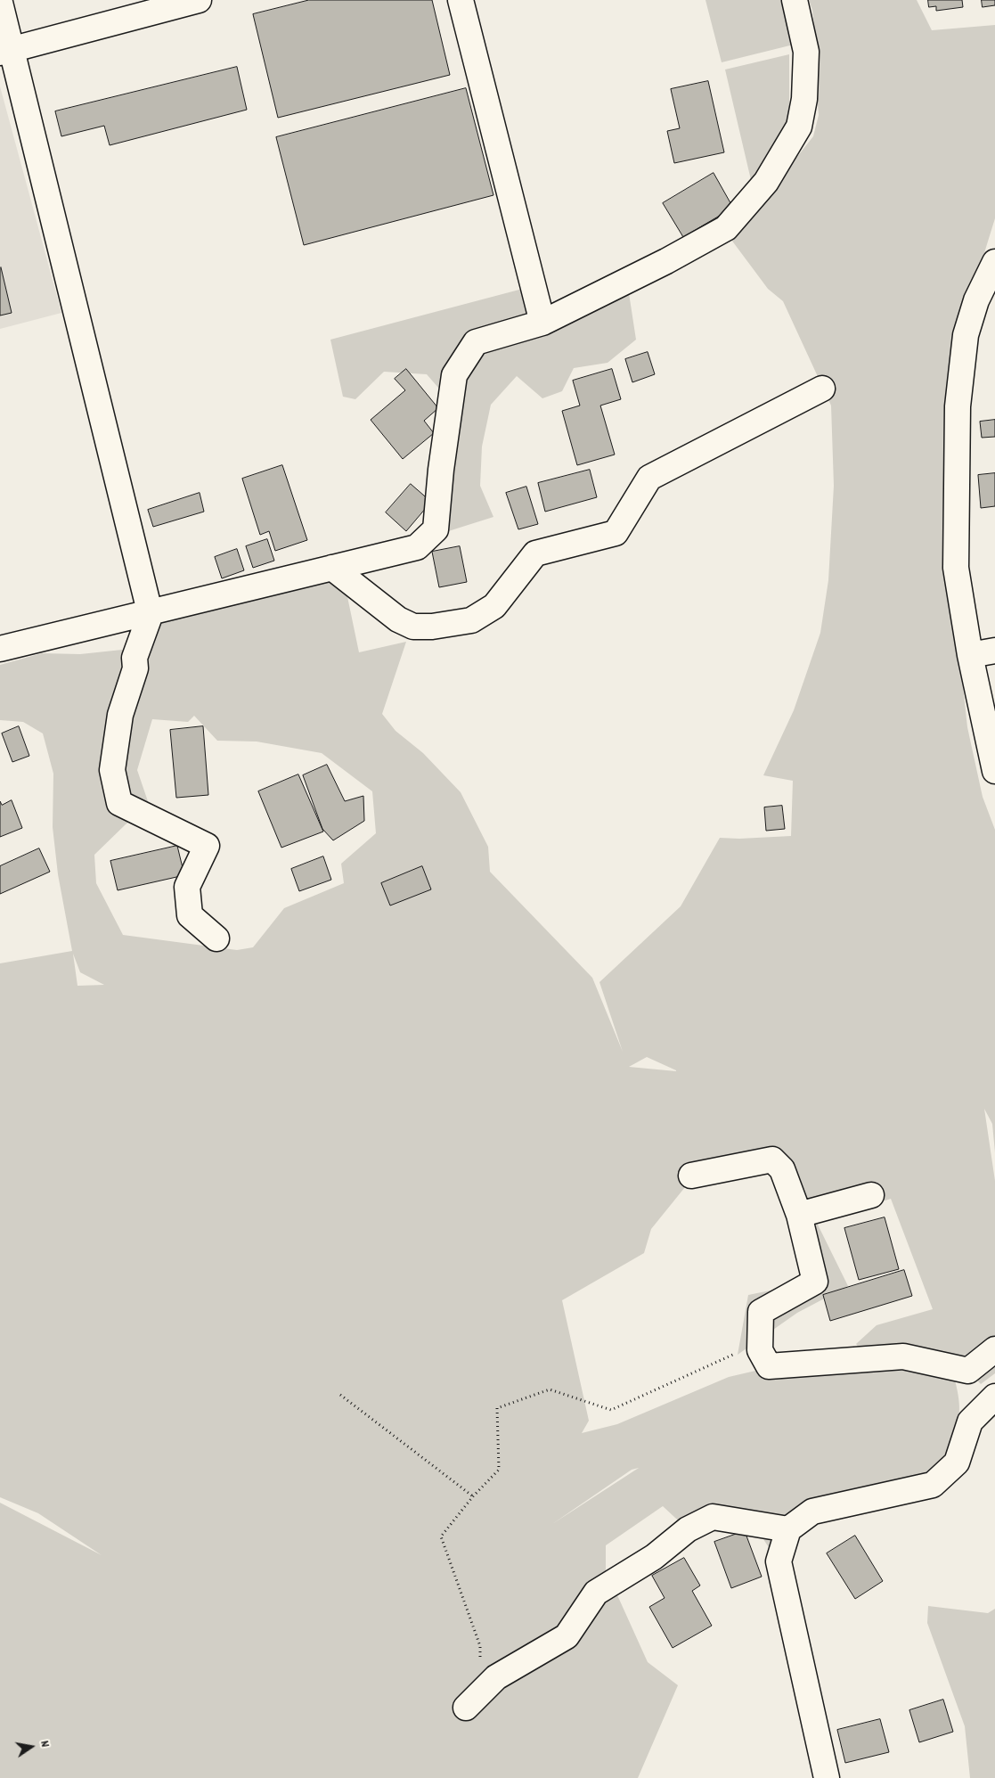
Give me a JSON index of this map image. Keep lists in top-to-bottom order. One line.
{"north":"right"}
